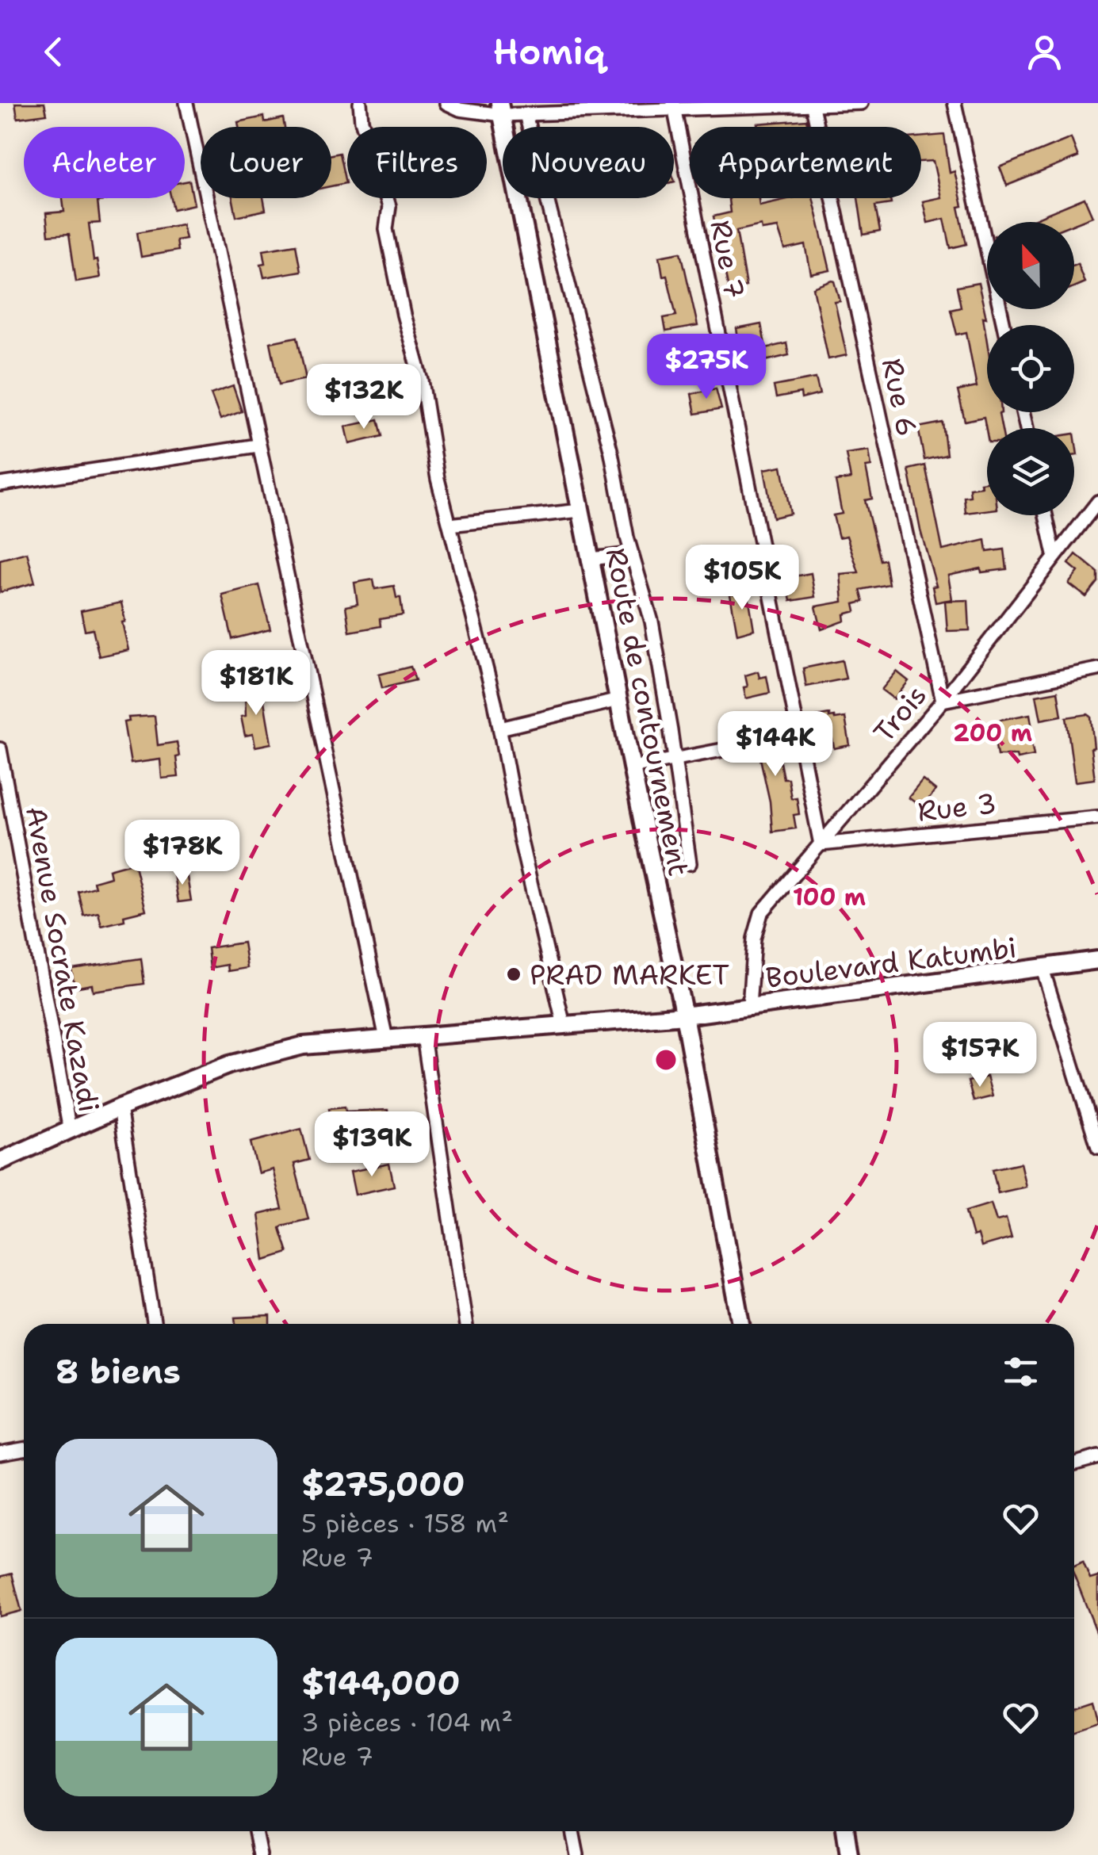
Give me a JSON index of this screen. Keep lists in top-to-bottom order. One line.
{"streets":{"street":["Rue 7","Rue 6","Route de contournement","Trois","Rue 3","Avenue Socrate Kazadi","Boulevard Katumbi"]},"crossings":[["Rue 7","Trois"],["Rue 7","Rue 3"],["Rue 6","Trois"],["Route de contournement","Boulevard Katumbi"],["Trois","Rue 3"],["Trois","Boulevard Katumbi"],["Avenue Socrate Kazadi","Boulevard Katumbi"]],"places":["PRAD MARKET"],"north":"top","page":{"header":"Homiq","chip":["Acheter","Louer","Filtres","Nouveau","Appartement"],"price":["$275K","$132K","$105K","$181K","$144K","$178K","$157K","$139K"],"heading":"8 biens","list":[{"name":"$275,000","note":"5 pièces · 158 m² · Rue 7"},{"name":"$144,000","note":"3 pièces · 104 m² · Rue 7"}]},"rings":["200 m","100 m"]}
